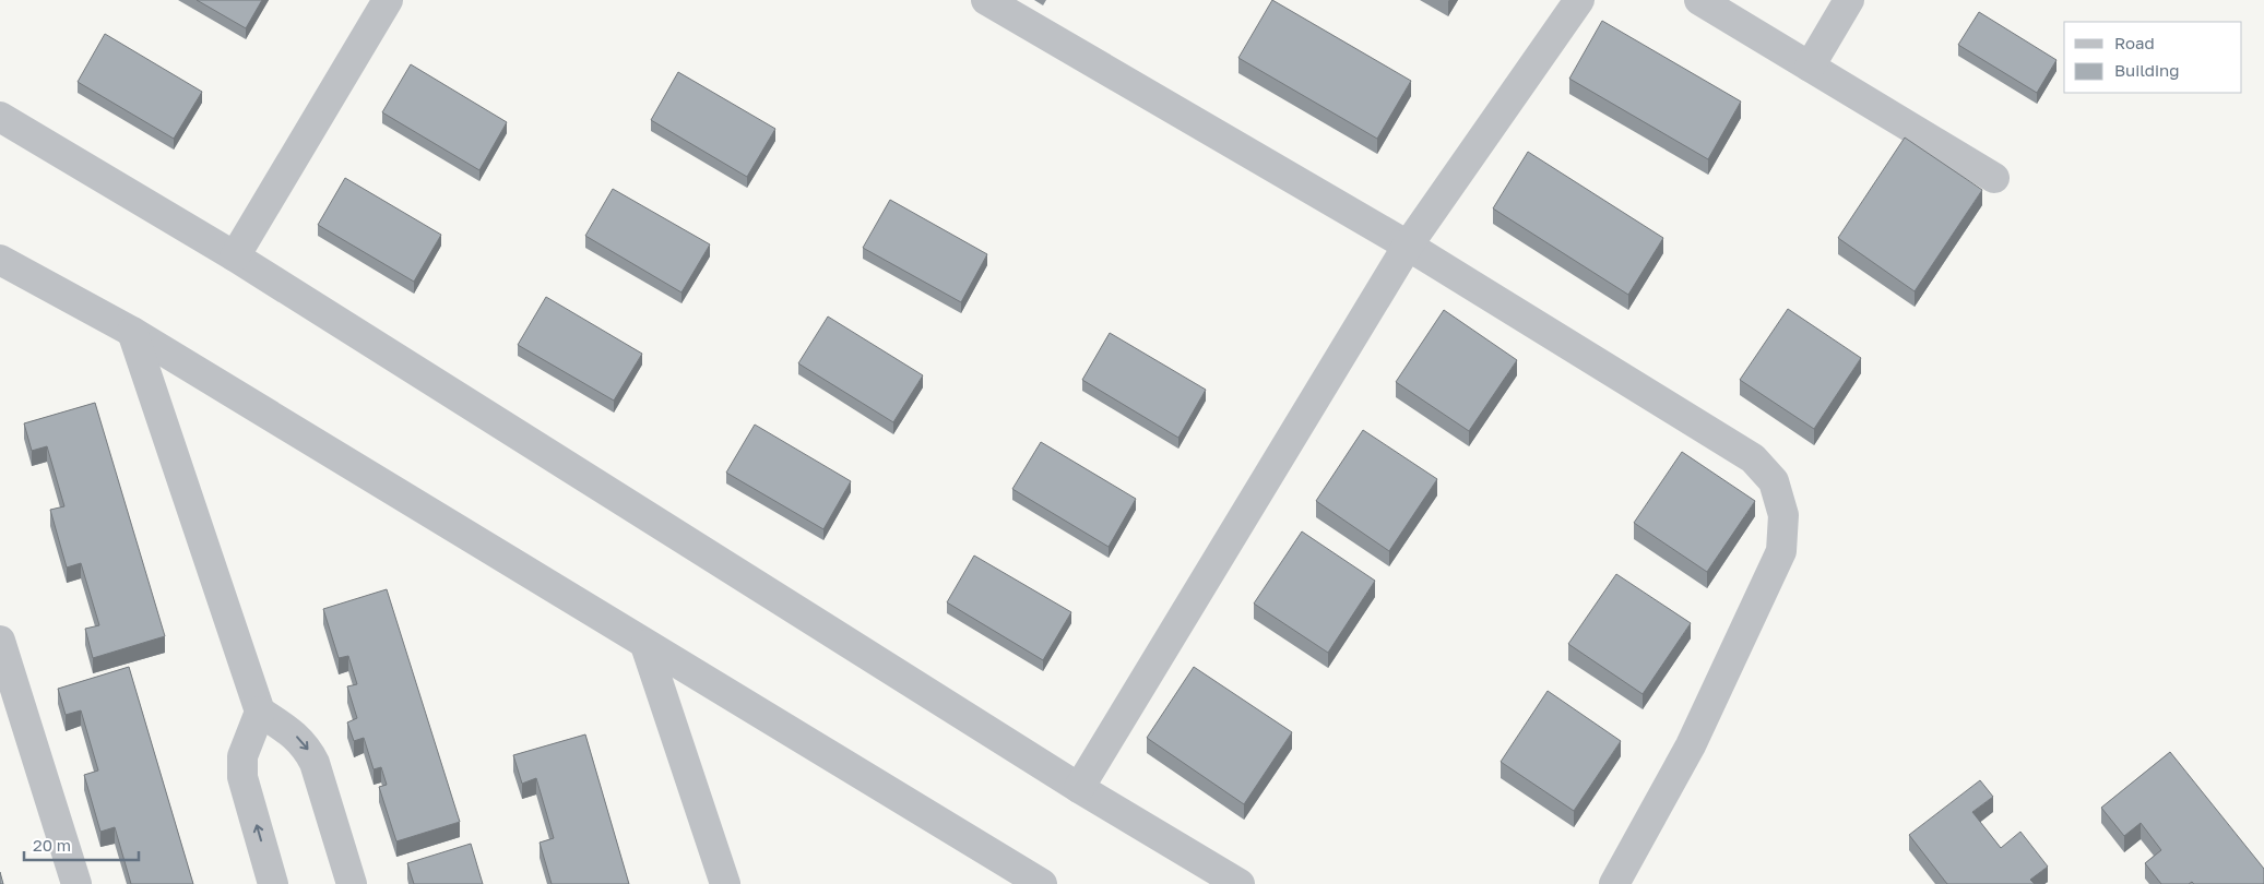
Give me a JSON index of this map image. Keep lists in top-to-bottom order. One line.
{"legend":["Road","Building"],"scale_bar":"20 m"}
